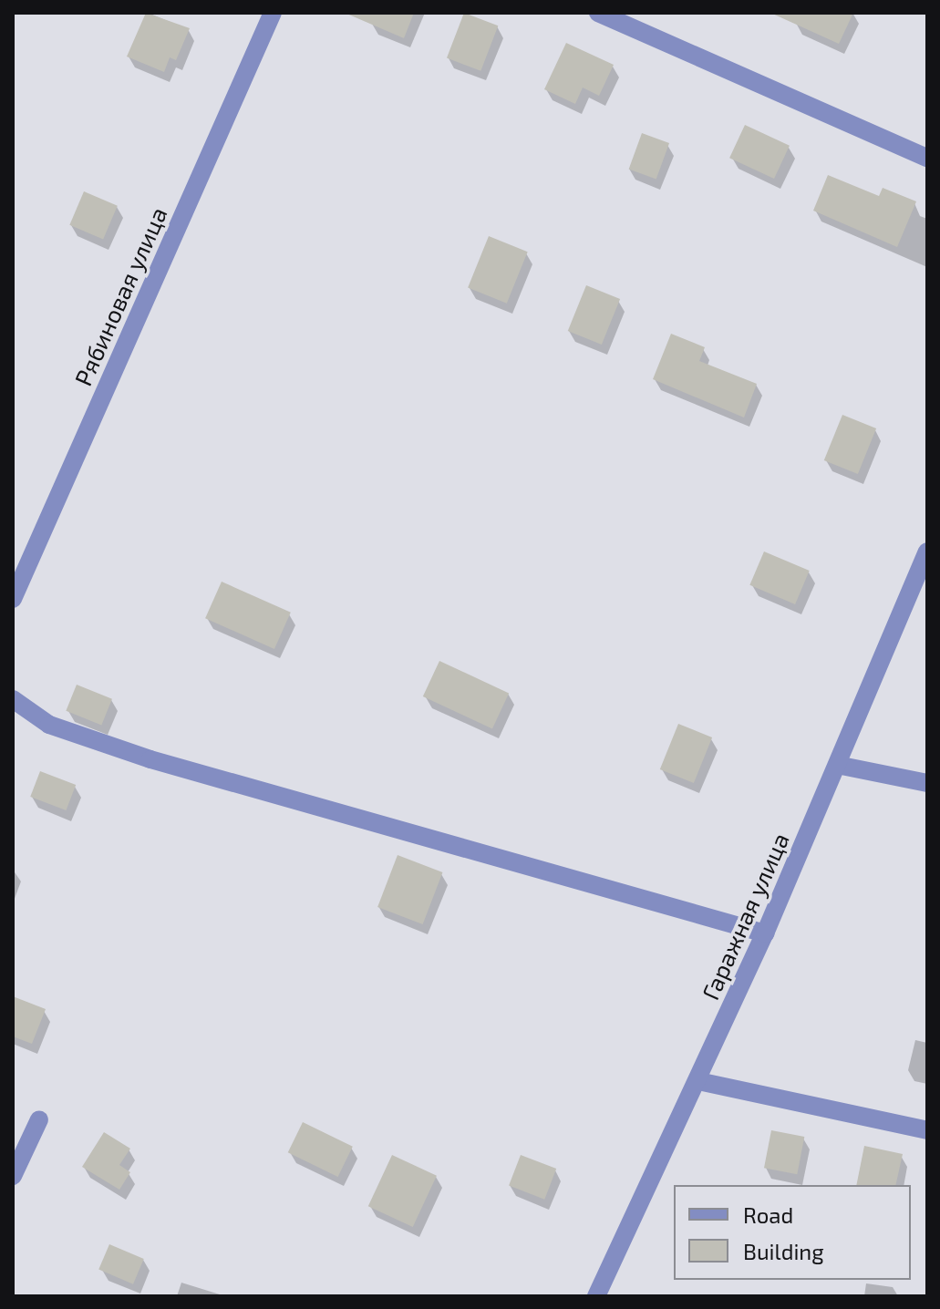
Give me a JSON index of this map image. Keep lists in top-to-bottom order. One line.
{"streets":{"street":["Рябиновая улица","Гаражная улица"]},"legend":["Road","Building"]}
